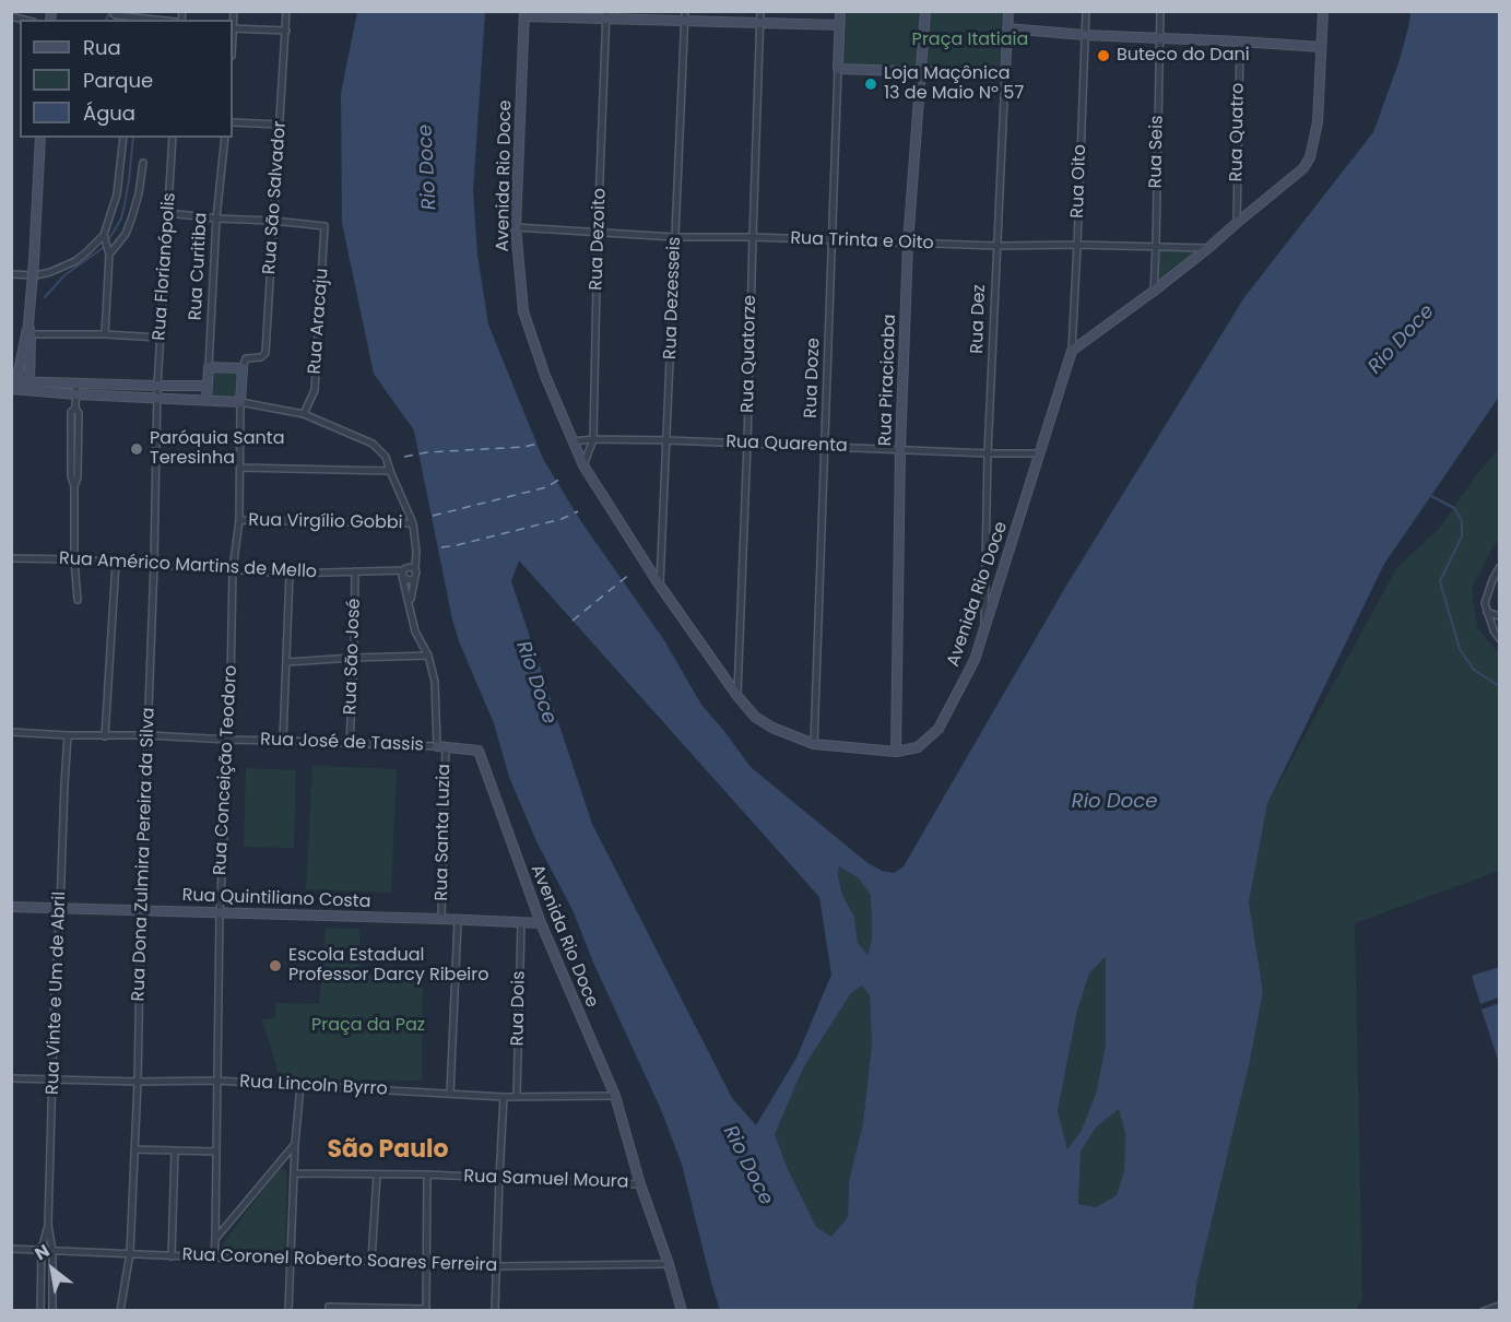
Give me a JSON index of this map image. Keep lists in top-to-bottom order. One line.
{"streets":{"street":["Rua Quatro","Rua Seis","Avenida Rio Doce","Rua Oito","Rua São Salvador","Rua Dezoito","Rua Trinta e Oito","Rua Florianópolis","Rua Curitiba","Rua Dezesseis","Rua Dez","Rua Aracaju","Rua Quatorze","Rua Doze","Rua Piracicaba","Rua Quarenta","Rua Virgílio Gobbi","Rua Américo Martins de Mello","Rua São José","Rua José de Tassis","Rua Conceição Teodoro","Rua Santa Luzia","Rua Dona Zulmira Pereira da Silva","Rua Quintiliano Costa","Rua Vinte e Um de Abril","Rua Dois","Rua Lincoln Byrro","Rua Samuel Moura","Rua Coronel Roberto Soares Ferreira"]},"crossings":[["Rua Seis","Rua Trinta e Oito"],["Avenida Rio Doce","Rua Oito"],["Avenida Rio Doce","Rua Dezoito"],["Avenida Rio Doce","Rua Trinta e Oito"],["Avenida Rio Doce","Rua Dezesseis"],["Avenida Rio Doce","Rua Dez"],["Avenida Rio Doce","Rua Quatorze"],["Avenida Rio Doce","Rua Doze"],["Avenida Rio Doce","Rua Piracicaba"],["Avenida Rio Doce","Rua Quarenta"],["Avenida Rio Doce","Rua José de Tassis"],["Avenida Rio Doce","Rua Santa Luzia"],["Avenida Rio Doce","Rua Quintiliano Costa"],["Avenida Rio Doce","Rua Lincoln Byrro"],["Avenida Rio Doce","Rua Samuel Moura"],["Avenida Rio Doce","Rua Coronel Roberto Soares Ferreira"],["Rua Oito","Rua Trinta e Oito"],["Rua São Salvador","Rua Aracaju"],["Rua Dezoito","Rua Trinta e Oito"],["Rua Dezoito","Rua Quarenta"],["Rua Trinta e Oito","Rua Dezesseis"],["Rua Trinta e Oito","Rua Dez"],["Rua Trinta e Oito","Rua Quatorze"],["Rua Trinta e Oito","Rua Doze"],["Rua Trinta e Oito","Rua Piracicaba"],["Rua Florianópolis","Rua Dona Zulmira Pereira da Silva"],["Rua Dezesseis","Rua Quarenta"],["Rua Dez","Rua Quarenta"],["Rua Quatorze","Rua Quarenta"],["Rua Doze","Rua Quarenta"],["Rua Piracicaba","Rua Quarenta"],["Rua Virgílio Gobbi","Rua Conceição Teodoro"],["Rua Américo Martins de Mello","Rua São José"],["Rua Américo Martins de Mello","Rua Conceição Teodoro"],["Rua Américo Martins de Mello","Rua Dona Zulmira Pereira da Silva"],["Rua São José","Rua José de Tassis"],["Rua José de Tassis","Rua Conceição Teodoro"],["Rua José de Tassis","Rua Santa Luzia"],["Rua José de Tassis","Rua Dona Zulmira Pereira da Silva"],["Rua José de Tassis","Rua Vinte e Um de Abril"],["Rua Conceição Teodoro","Rua Quintiliano Costa"],["Rua Conceição Teodoro","Rua Lincoln Byrro"],["Rua Conceição Teodoro","Rua Coronel Roberto Soares Ferreira"],["Rua Santa Luzia","Rua Quintiliano Costa"],["Rua Dona Zulmira Pereira da Silva","Rua Quintiliano Costa"],["Rua Dona Zulmira Pereira da Silva","Rua Lincoln Byrro"],["Rua Dona Zulmira Pereira da Silva","Rua Coronel Roberto Soares Ferreira"],["Rua Quintiliano Costa","Rua Vinte e Um de Abril"],["Rua Quintiliano Costa","Rua Dois"],["Rua Vinte e Um de Abril","Rua Lincoln Byrro"],["Rua Vinte e Um de Abril","Rua Coronel Roberto Soares Ferreira"],["Rua Dois","Rua Lincoln Byrro"]],"districts":["São Paulo"],"water":["Rio Doce"],"parks":["Praça Itatiaia","Praça da Paz"],"places":["Buteco do Dani","Loja Maçônica 13 de Maio Nº 57","Paróquia Santa Teresinha","Escola Estadual Professor Darcy Ribeiro"],"legend":["Rua","Parque","Água"],"north":"top left"}
